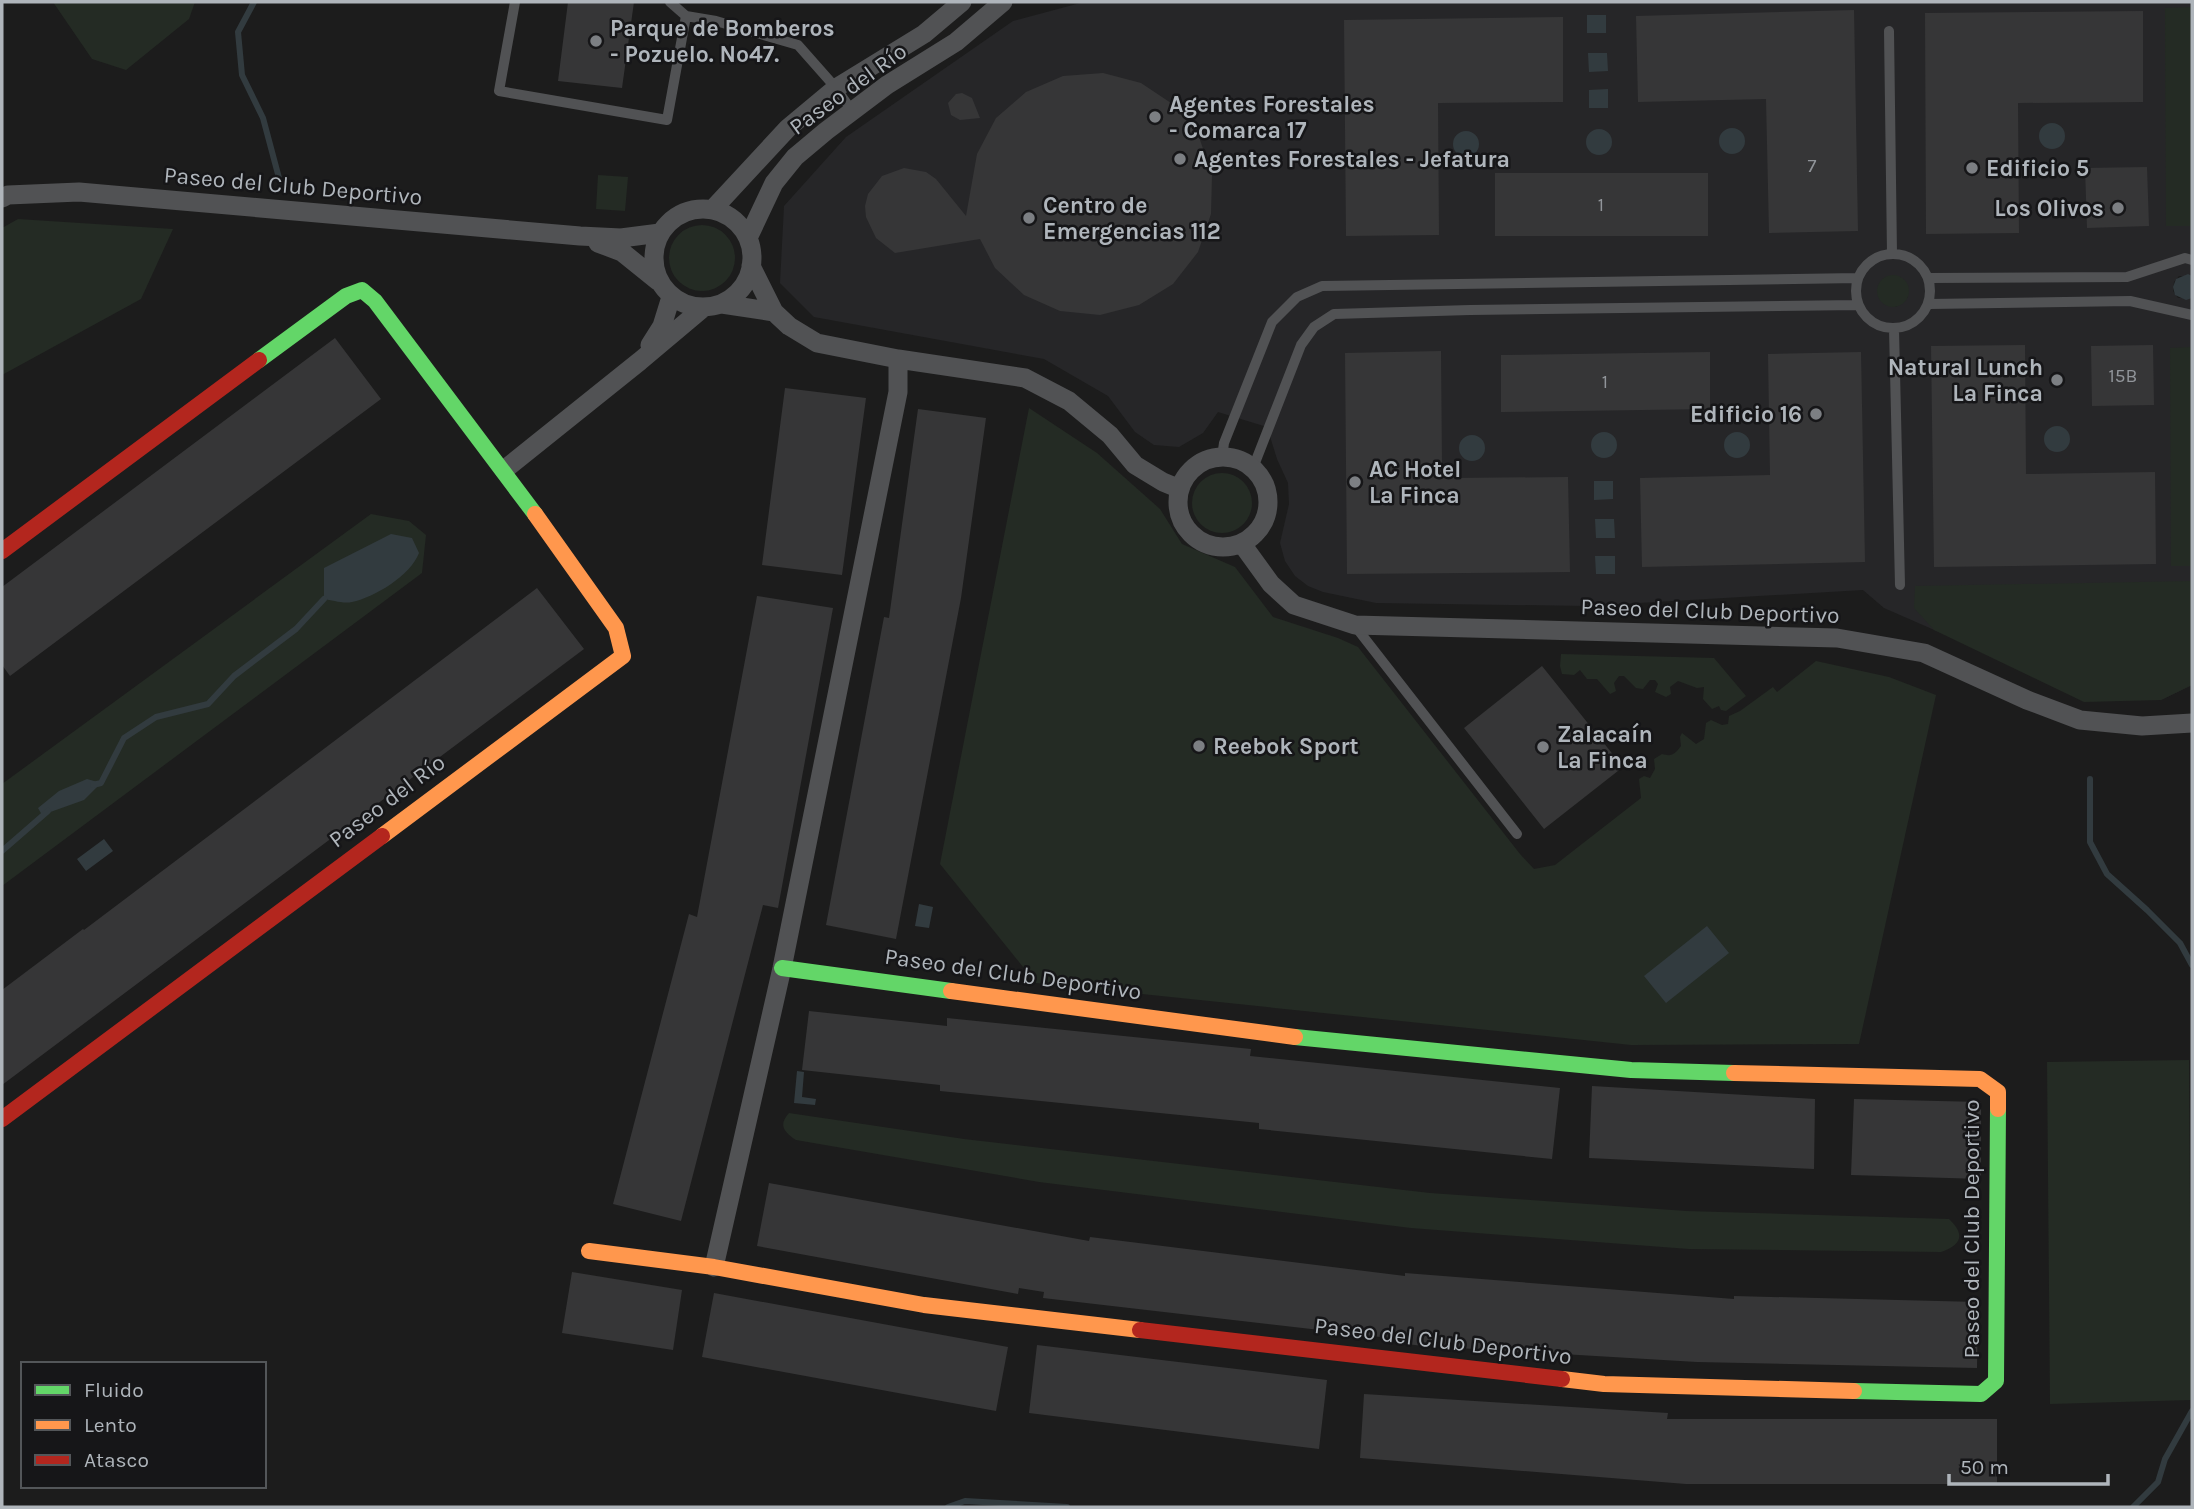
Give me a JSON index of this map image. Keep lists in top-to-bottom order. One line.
{"streets":{"street":["Paseo del Río","Paseo del Club Deportivo"]},"crossings":[["Paseo del Río","Paseo del Club Deportivo"]],"places":["Parque de Bomberos - Pozuelo. Nº47.","Agentes Forestales - Comarca 17","Agentes Forestales - Jefatura","Edificio 5","Los Olivos","Centro de Emergencias 112","Natural Lunch La Finca","Edificio 16","AC Hotel La Finca","Reebok Sport","Zalacaín La Finca"],"house_numbers":["7","1","15B","1"],"legend":["Fluido","Lento","Atasco"],"scale_bar":"50 m"}
